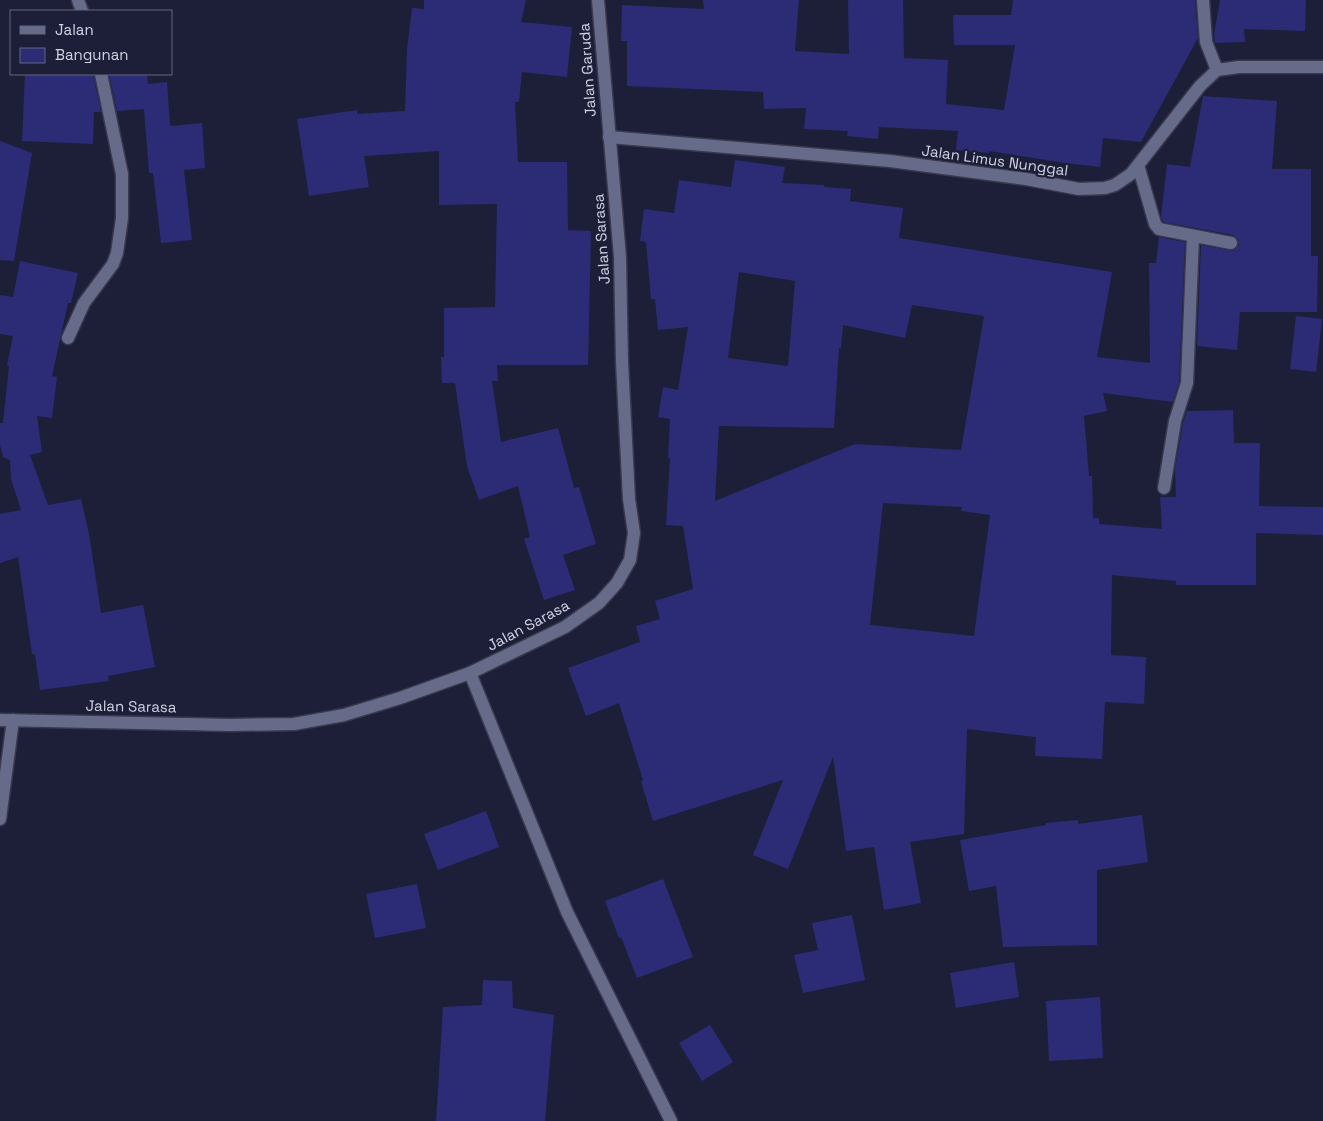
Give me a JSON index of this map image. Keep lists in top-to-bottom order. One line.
{"streets":{"street":["Jalan Garuda","Jalan Limus Nunggal","Jalan Sarasa"]},"crossings":[["Jalan Garuda","Jalan Limus Nunggal"],["Jalan Garuda","Jalan Sarasa"],["Jalan Limus Nunggal","Jalan Sarasa"]],"legend":["Jalan","Bangunan"]}
